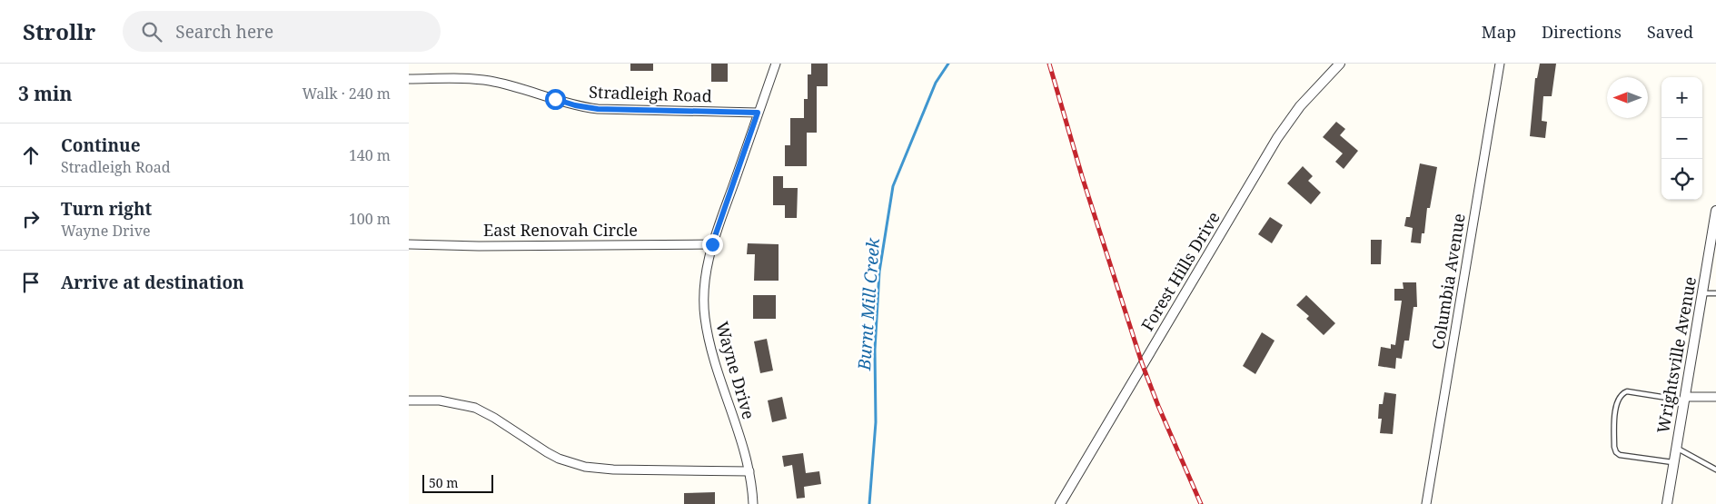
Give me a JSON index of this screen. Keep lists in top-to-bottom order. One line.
{"streets":{"street":["Stradleigh Road","East Renovah Circle","Forest Hills Drive","Columbia Avenue","Wrightsville Avenue","Wayne Drive"]},"crossings":[["Stradleigh Road","Wayne Drive"],["East Renovah Circle","Wayne Drive"]],"water":["Burnt Mill Creek"],"scale_bar":"50 m","north":"left","page":{"header":"Strollr","search":"Search here","nav":["Map","Directions","Saved"],"heading":["3 min","Walk · 240 m"],"map_buttons":["+","−"],"list":[["Continue","Stradleigh Road","140 m"],["Turn right","Wayne Drive","100 m"],"Arrive at destination"],"scale":"50 m"}}
